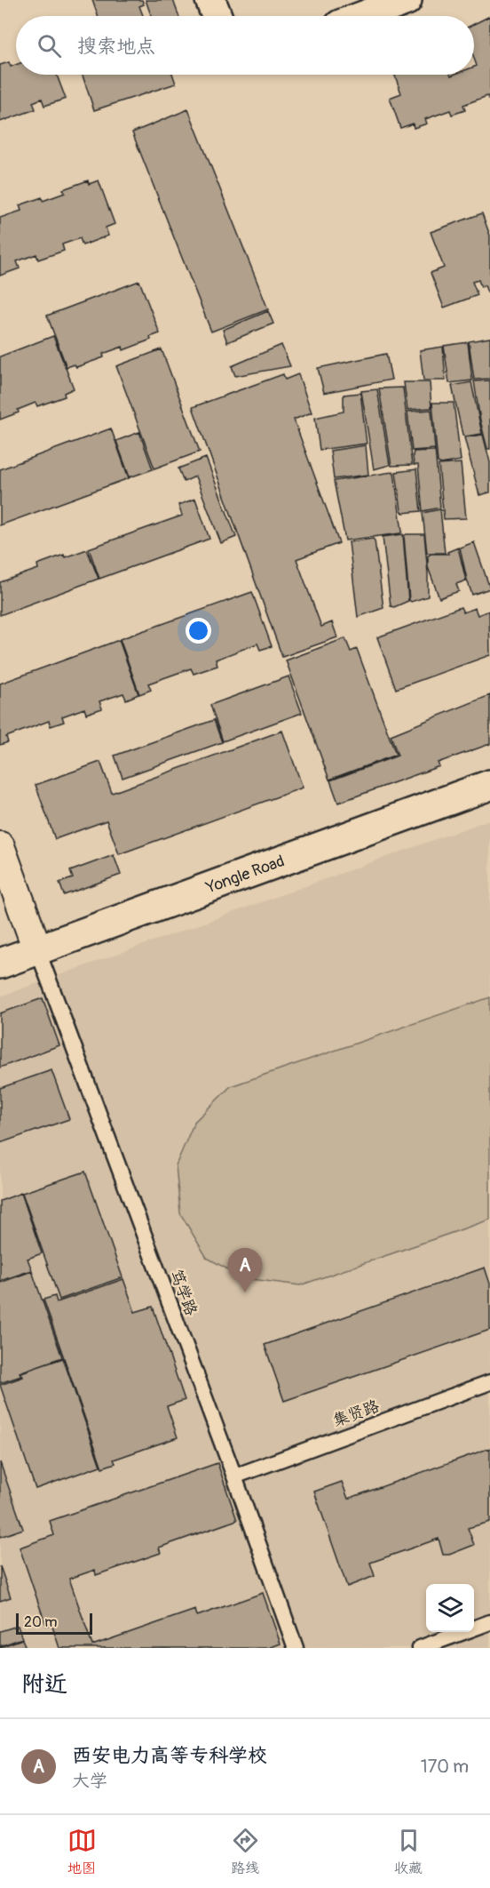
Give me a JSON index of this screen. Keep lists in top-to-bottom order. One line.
{"streets":{"street":["Yongle Road"],"lane":["笃学路","集贤路"]},"crossings":[["Yongle Road","笃学路"],["笃学路","集贤路"]],"scale_bar":"20 m","page":{"search":"搜索地点","pins":"A","scale":"20 m","heading":"附近","list":[{"mark":"A","name":"西安电力高等专科学校","note":"大学","value":"170 m"}],"nav":["地图","路线","收藏"]}}
